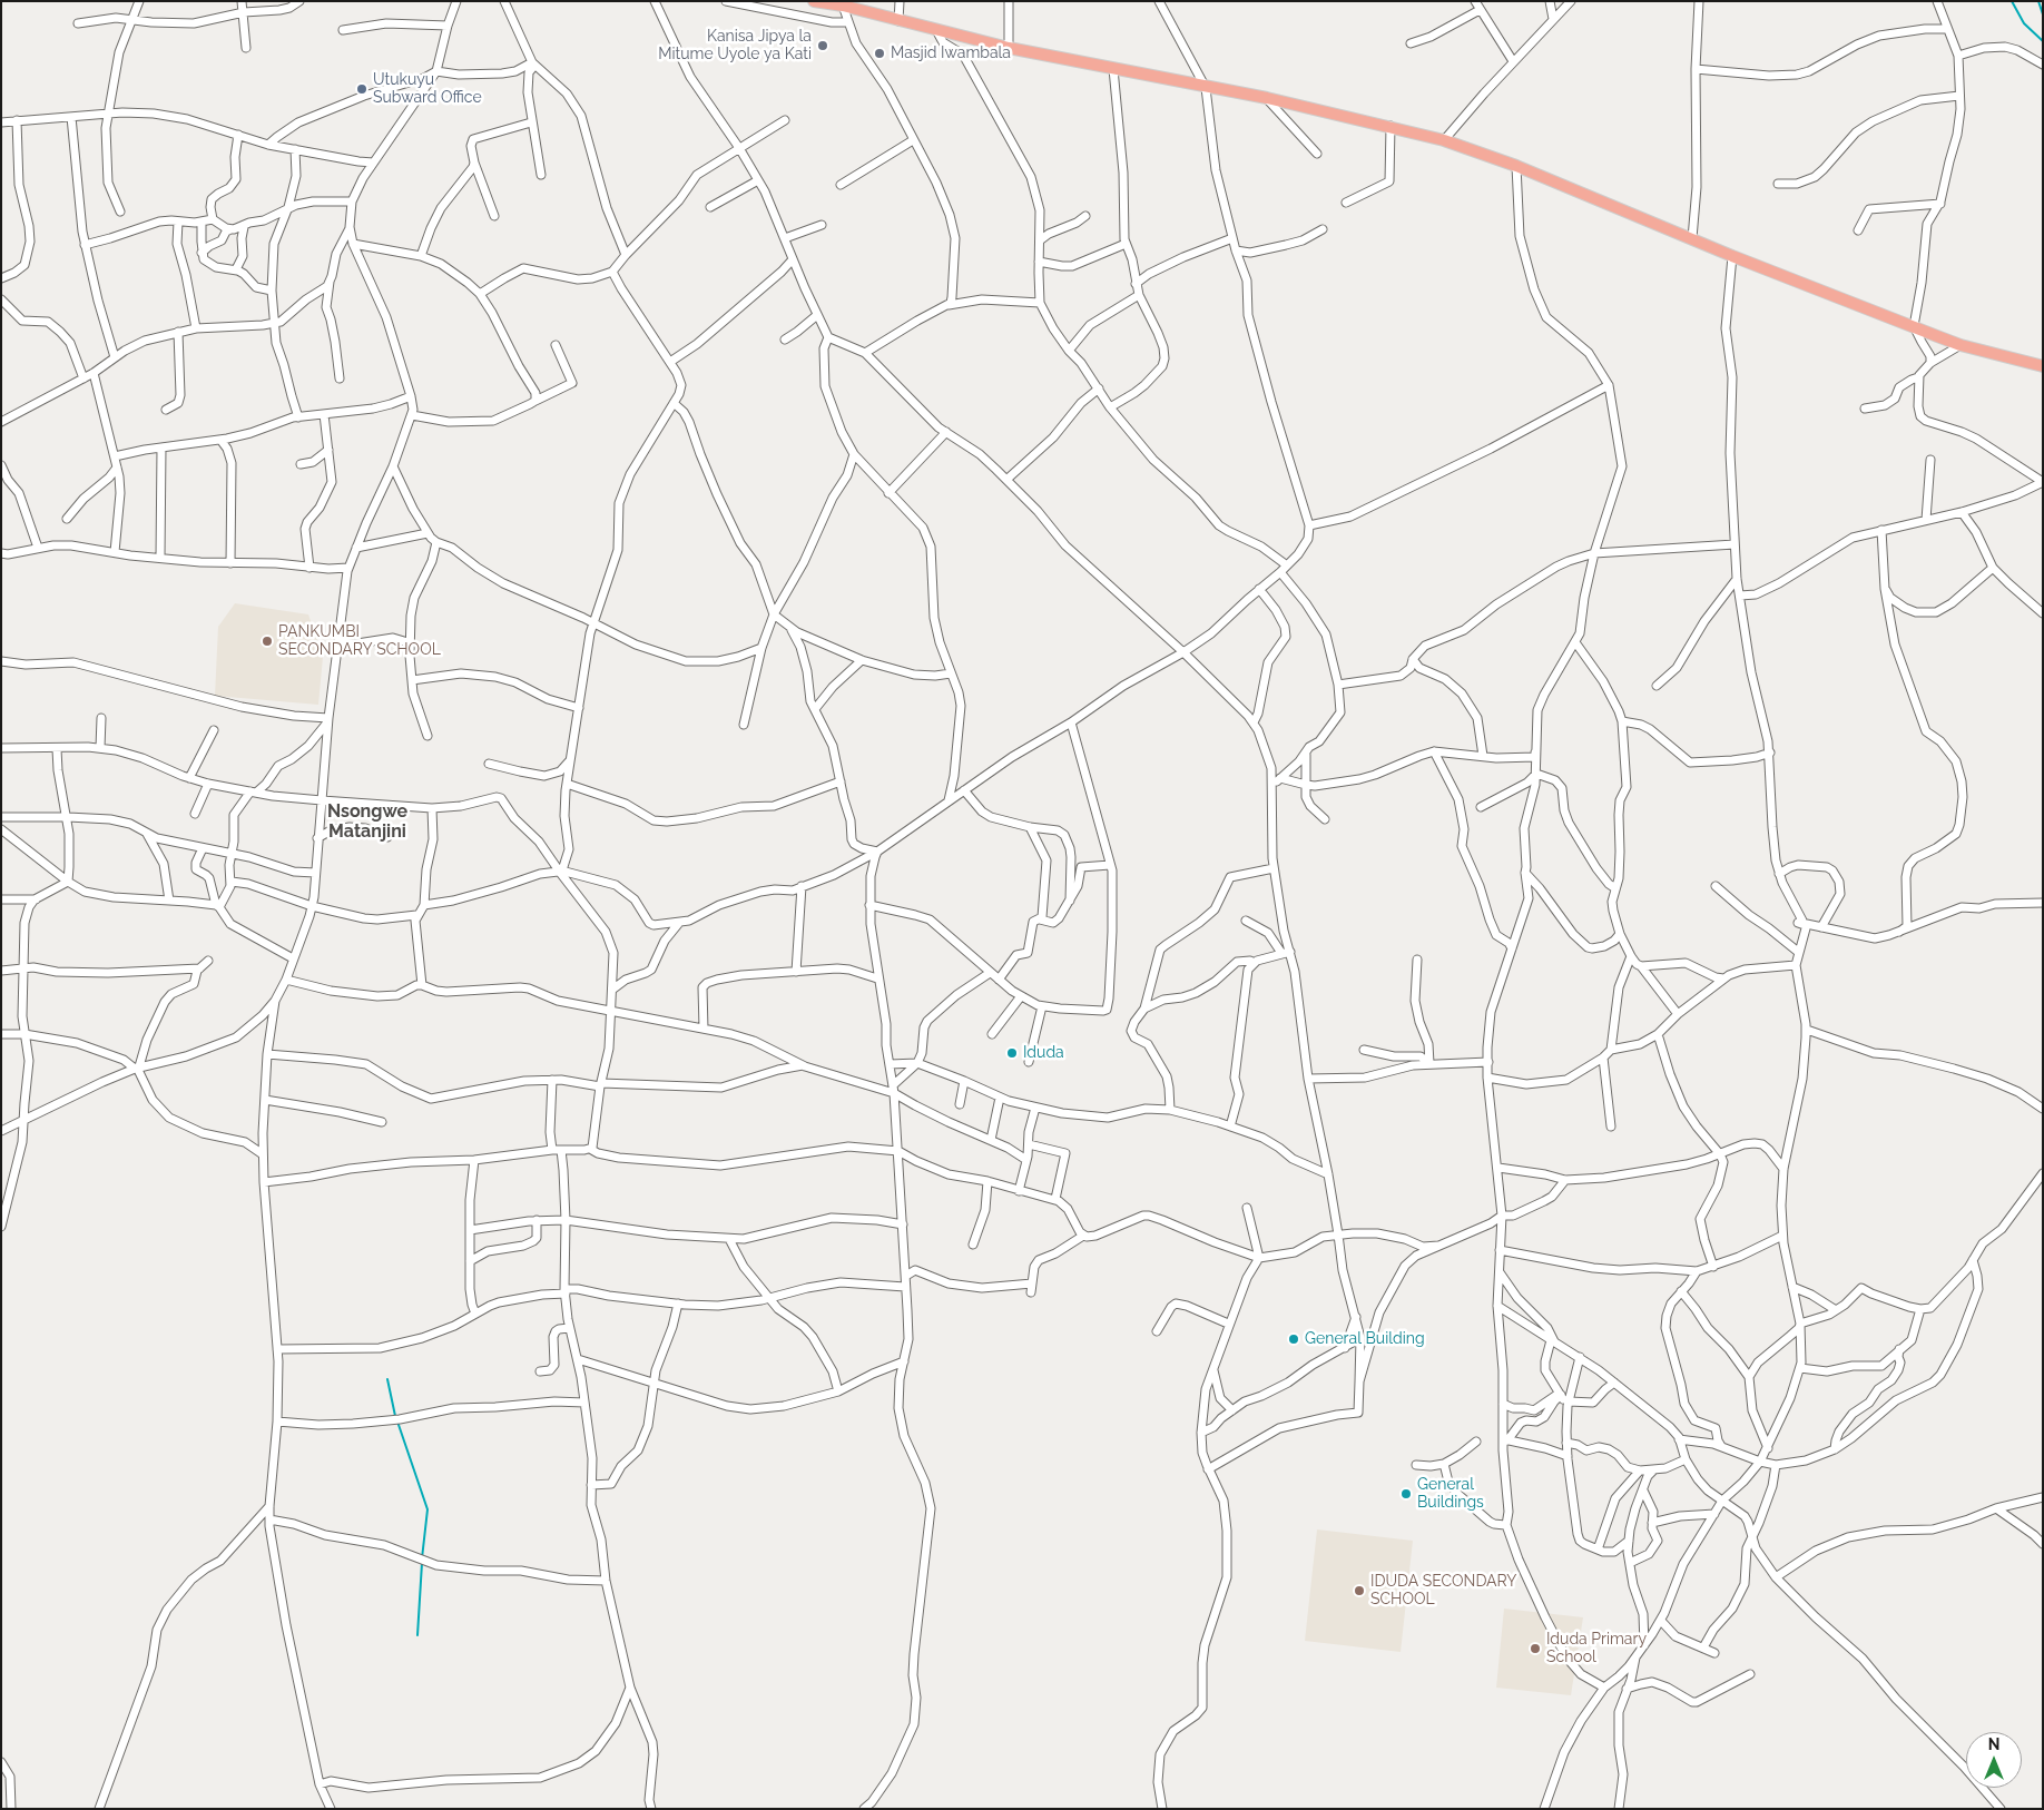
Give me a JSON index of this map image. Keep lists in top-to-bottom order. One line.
{"districts":["Nsongwe Matanjini"],"places":["Kanisa Jipya la Mitume Uyole ya Kati","Masjid Iwambala","Utukuyu Subward Office","PANKUMBI SECONDARY SCHOOL","Iduda","General Building","General Buildings","IDUDA SECONDARY SCHOOL","Iduda Primary School"],"north":"top"}
